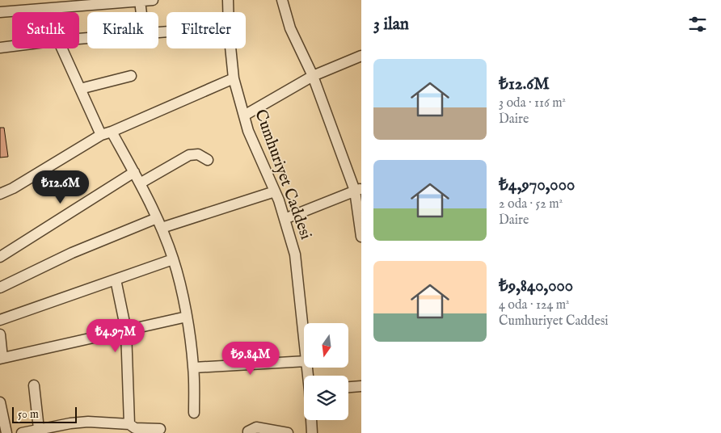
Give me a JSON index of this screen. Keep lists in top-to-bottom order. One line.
{"streets":{"street":["Cumhuriyet Caddesi"]},"scale_bar":"50 m","north":"bottom","page":{"heading":"3 ilan","chip":["Satılık","Kiralık","Filtreler"],"list":[{"name":"₺12.6M","note":"3 oda · 116 m² · Daire"},{"name":"₺4,970,000","note":"2 oda · 52 m² · Daire"},{"name":"₺9,840,000","note":"4 oda · 124 m² · Cumhuriyet Caddesi"}],"price":["₺12.6M","₺4.97M","₺9.84M"],"scale":"50 m"}}
